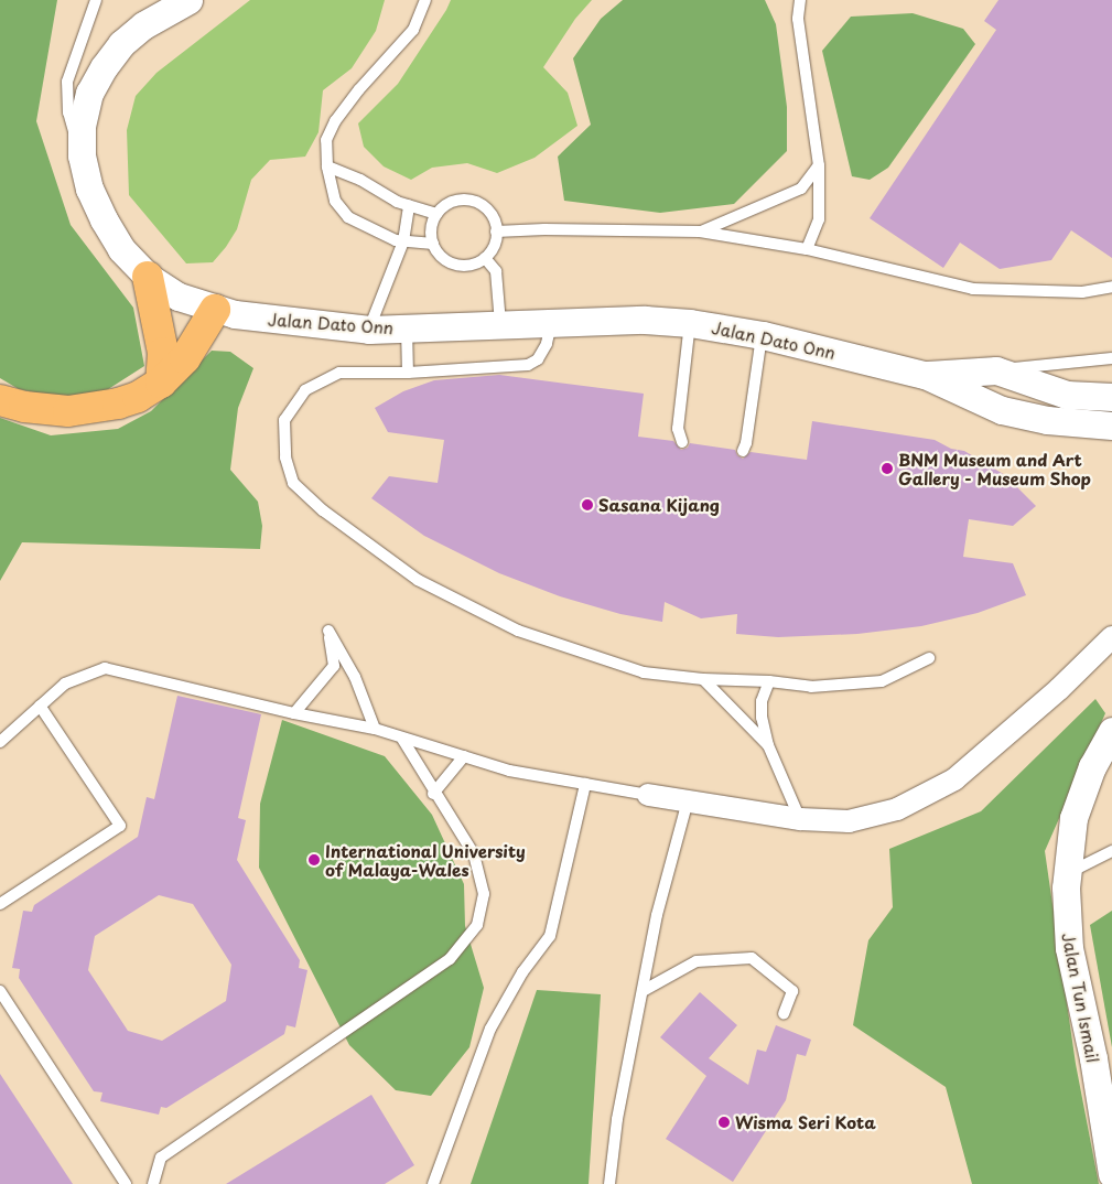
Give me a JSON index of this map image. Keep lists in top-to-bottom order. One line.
{"streets":{"street":["Jalan Dato Onn","Jalan Tun Ismail"]},"places":["BNM Museum and Art Gallery - Museum Shop","Sasana Kijang","International University of Malaya-Wales","Wisma Seri Kota"]}
